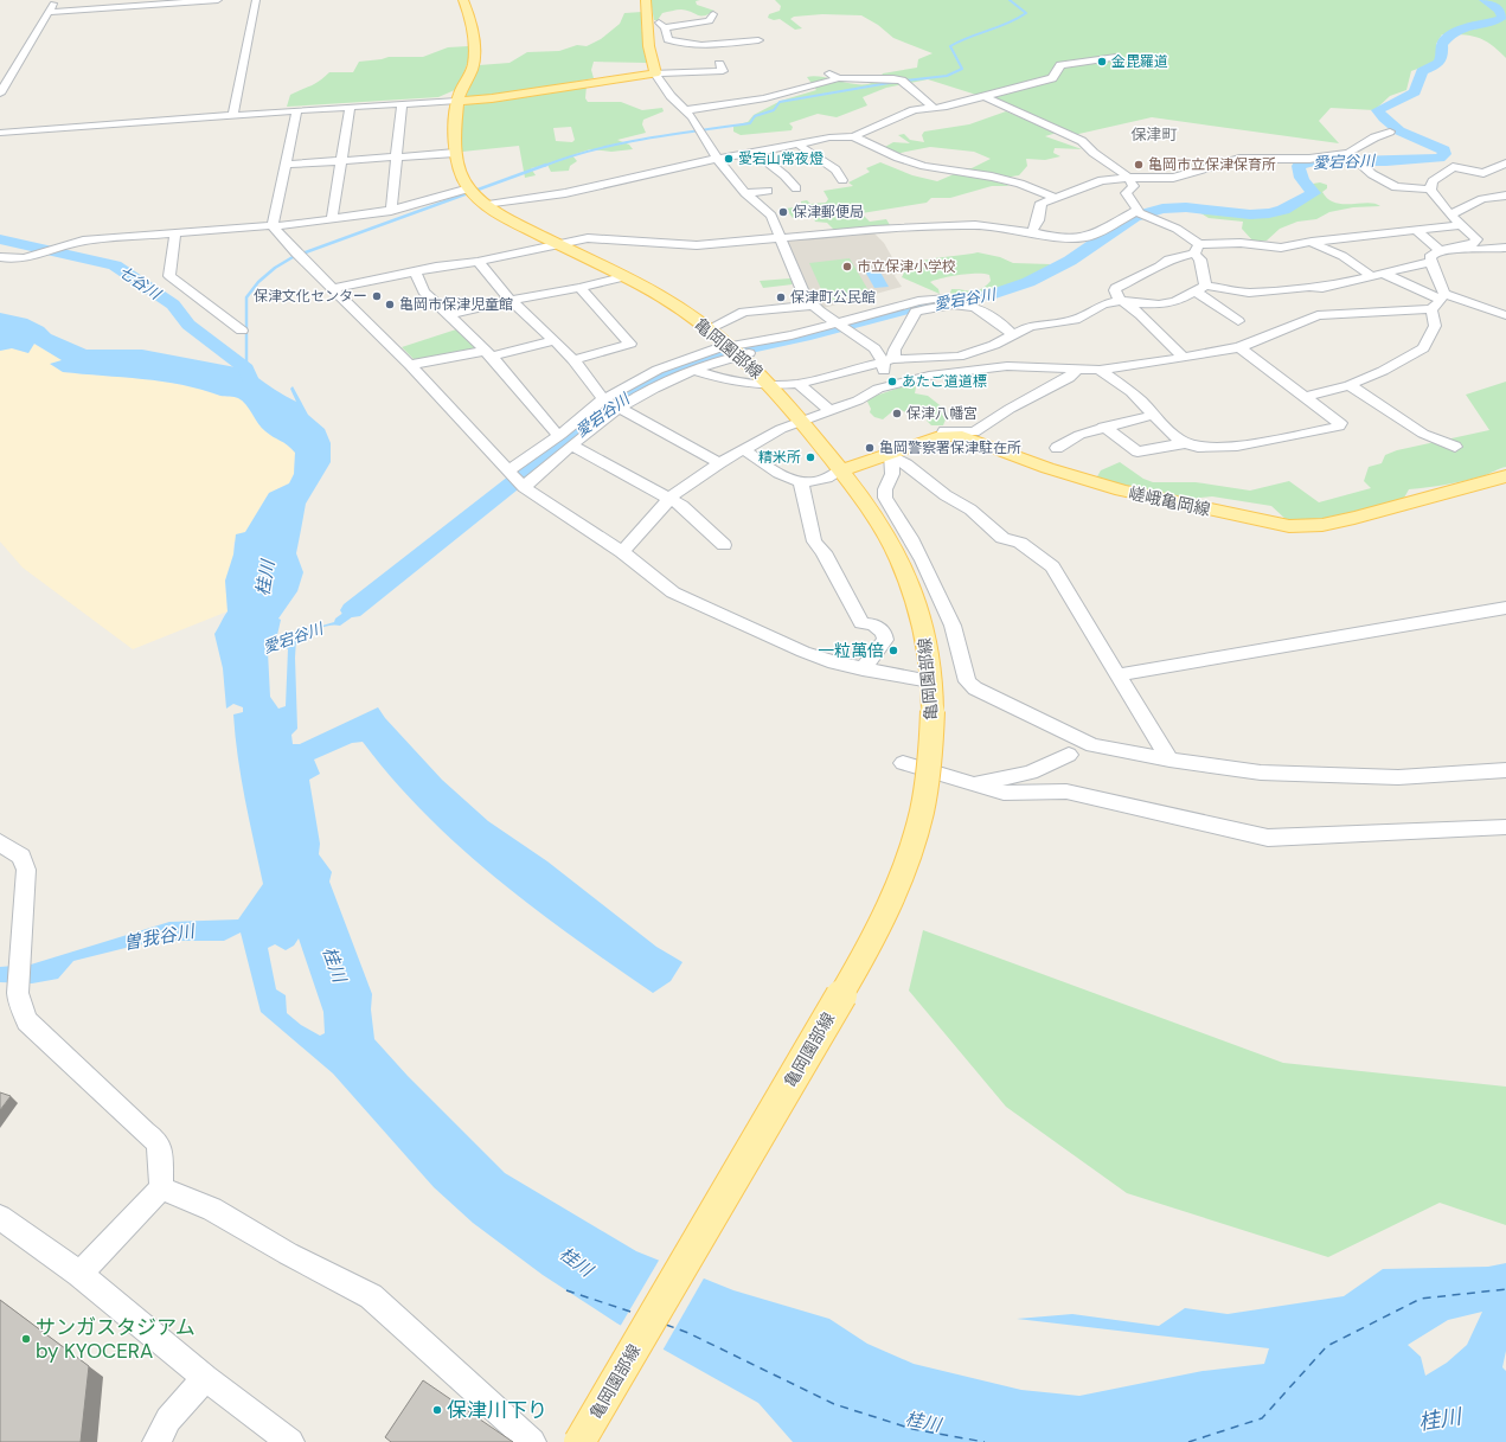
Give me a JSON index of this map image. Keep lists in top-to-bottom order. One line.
{"streets":{"main road":["亀岡園部線","嵯峨亀岡線"]},"crossings":[["亀岡園部線","嵯峨亀岡線"]],"districts":["保津町"],"water":["愛宕谷川","七谷川","桂川","曽我谷川"],"places":["金毘羅道","愛宕山常夜燈","亀岡市立保津保育所","保津郵便局","市立保津小学校","保津文化センター","保津町公民館","亀岡市保津児童館","あたご道道標","保津八幡宮","亀岡警察署保津駐在所","精米所","一粒萬倍","サンガスタジアム by KYOCERA","保津川下り"]}
